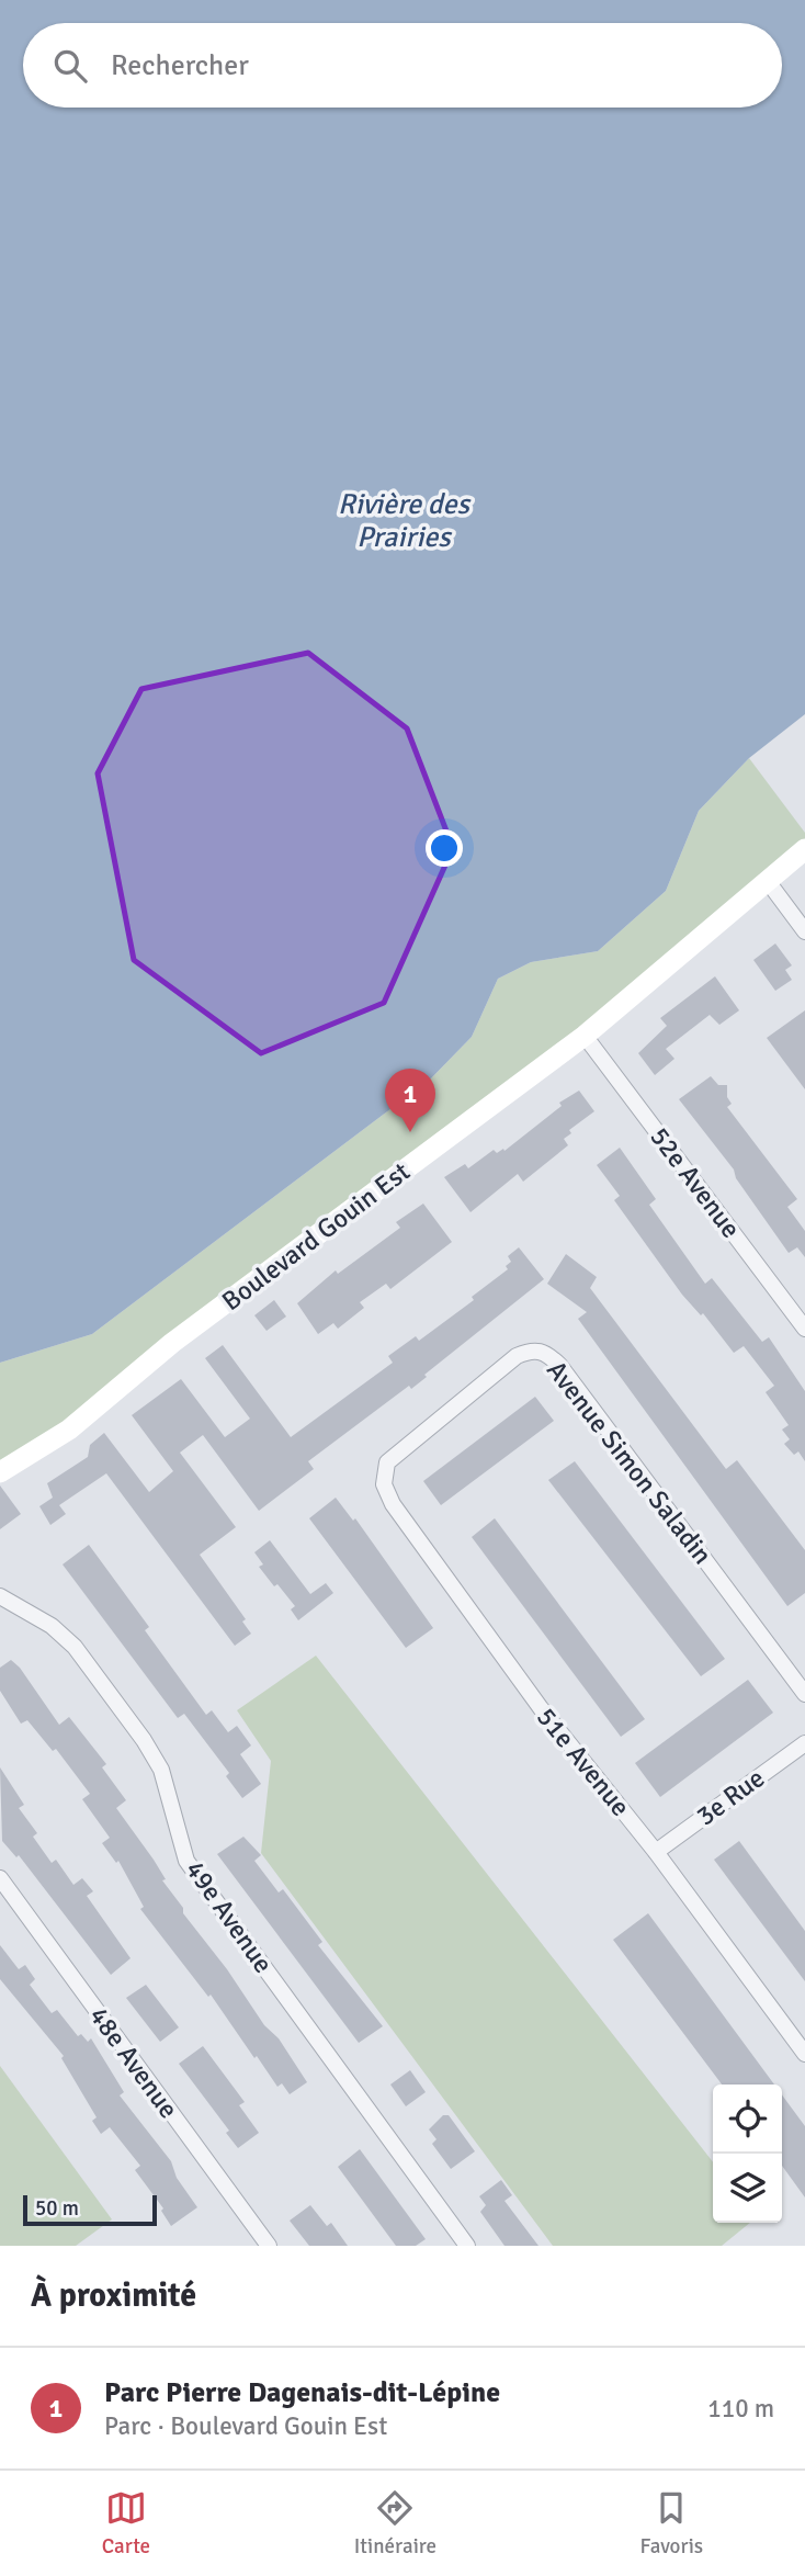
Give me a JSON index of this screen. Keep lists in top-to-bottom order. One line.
{"streets":{"street":["52e Avenue","Boulevard Gouin Est","Avenue Simon Saladin","51e Avenue","3e Rue","49e Avenue","48e Avenue"]},"crossings":[["52e Avenue","Boulevard Gouin Est"],["Avenue Simon Saladin","51e Avenue"],["51e Avenue","3e Rue"]],"water":["Rivière des Prairies"],"scale_bar":"50 m","page":{"search":"Rechercher","pins":"1","scale":"50 m","heading":"À proximité","list":[{"mark":"1","name":"Parc Pierre Dagenais-dit-Lépine","note":"Parc · Boulevard Gouin Est","value":"110 m"}],"nav":["Carte","Itinéraire","Favoris"]}}
